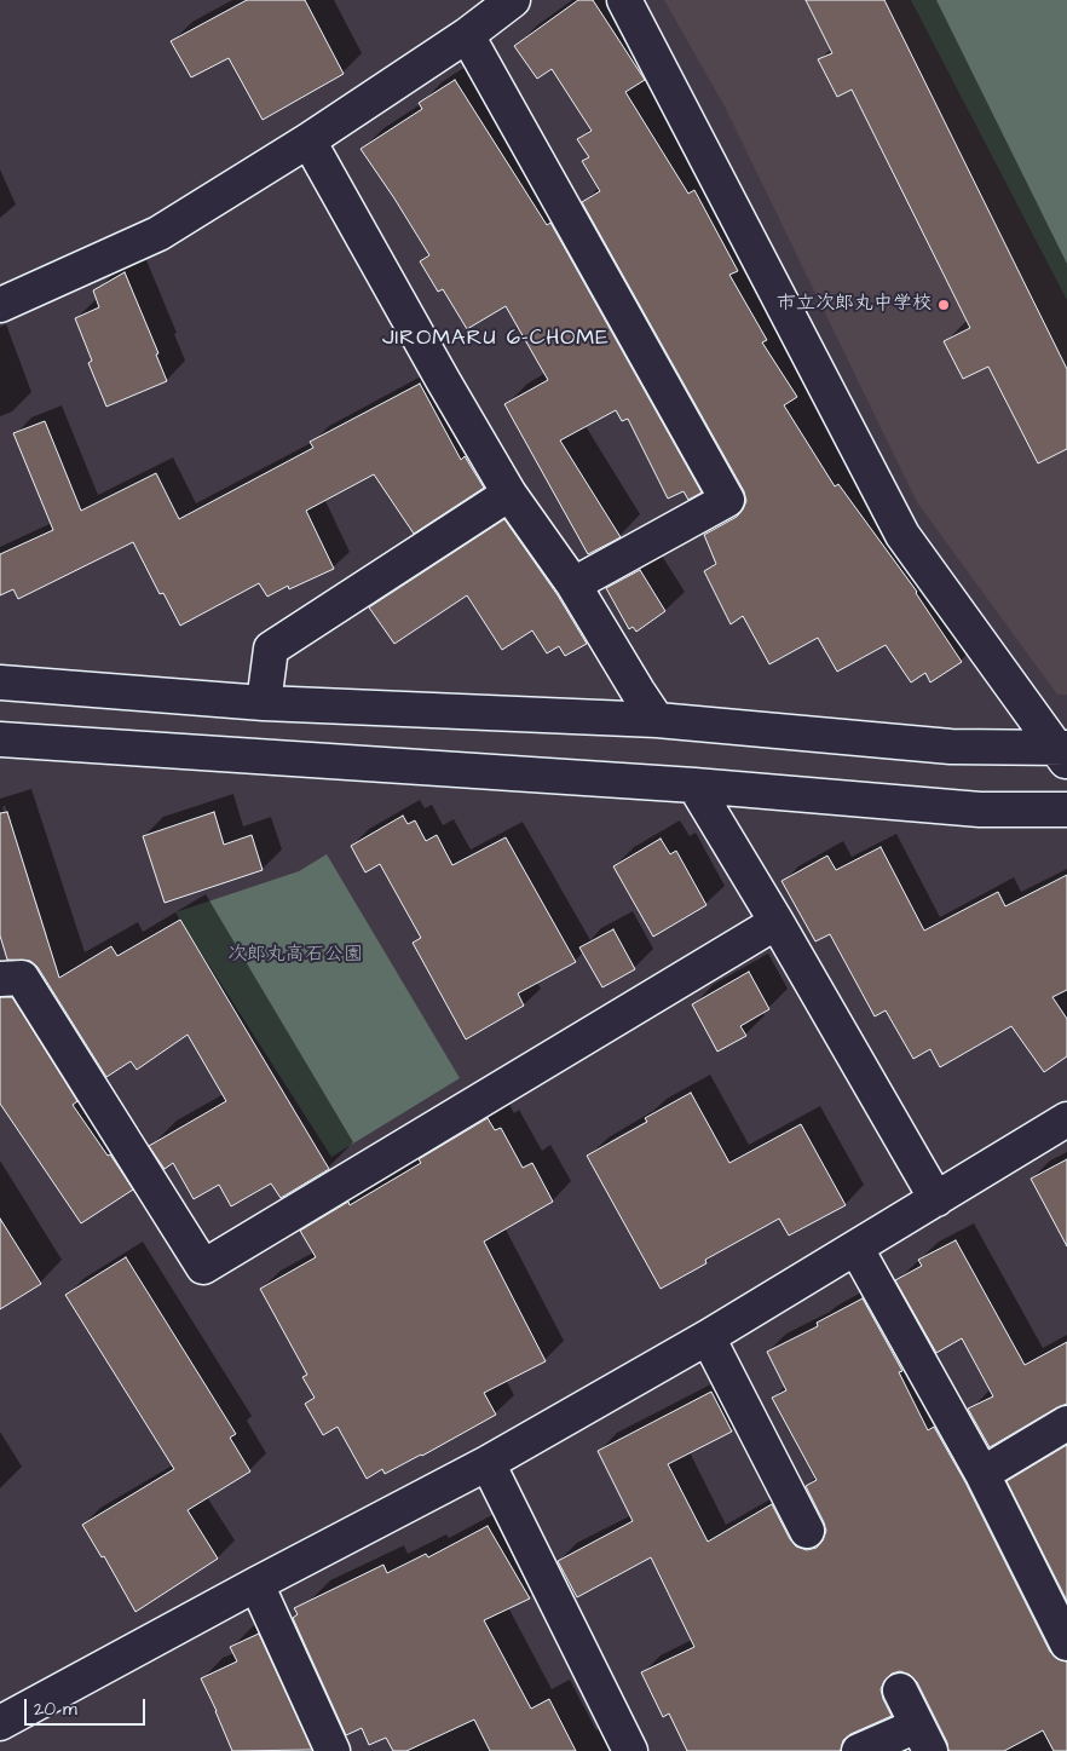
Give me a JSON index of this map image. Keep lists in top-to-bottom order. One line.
{"districts":["JIROMARU 6-CHOME"],"parks":["次郎丸高石公園"],"places":["市立次郎丸中学校"],"scale_bar":"20 m"}
